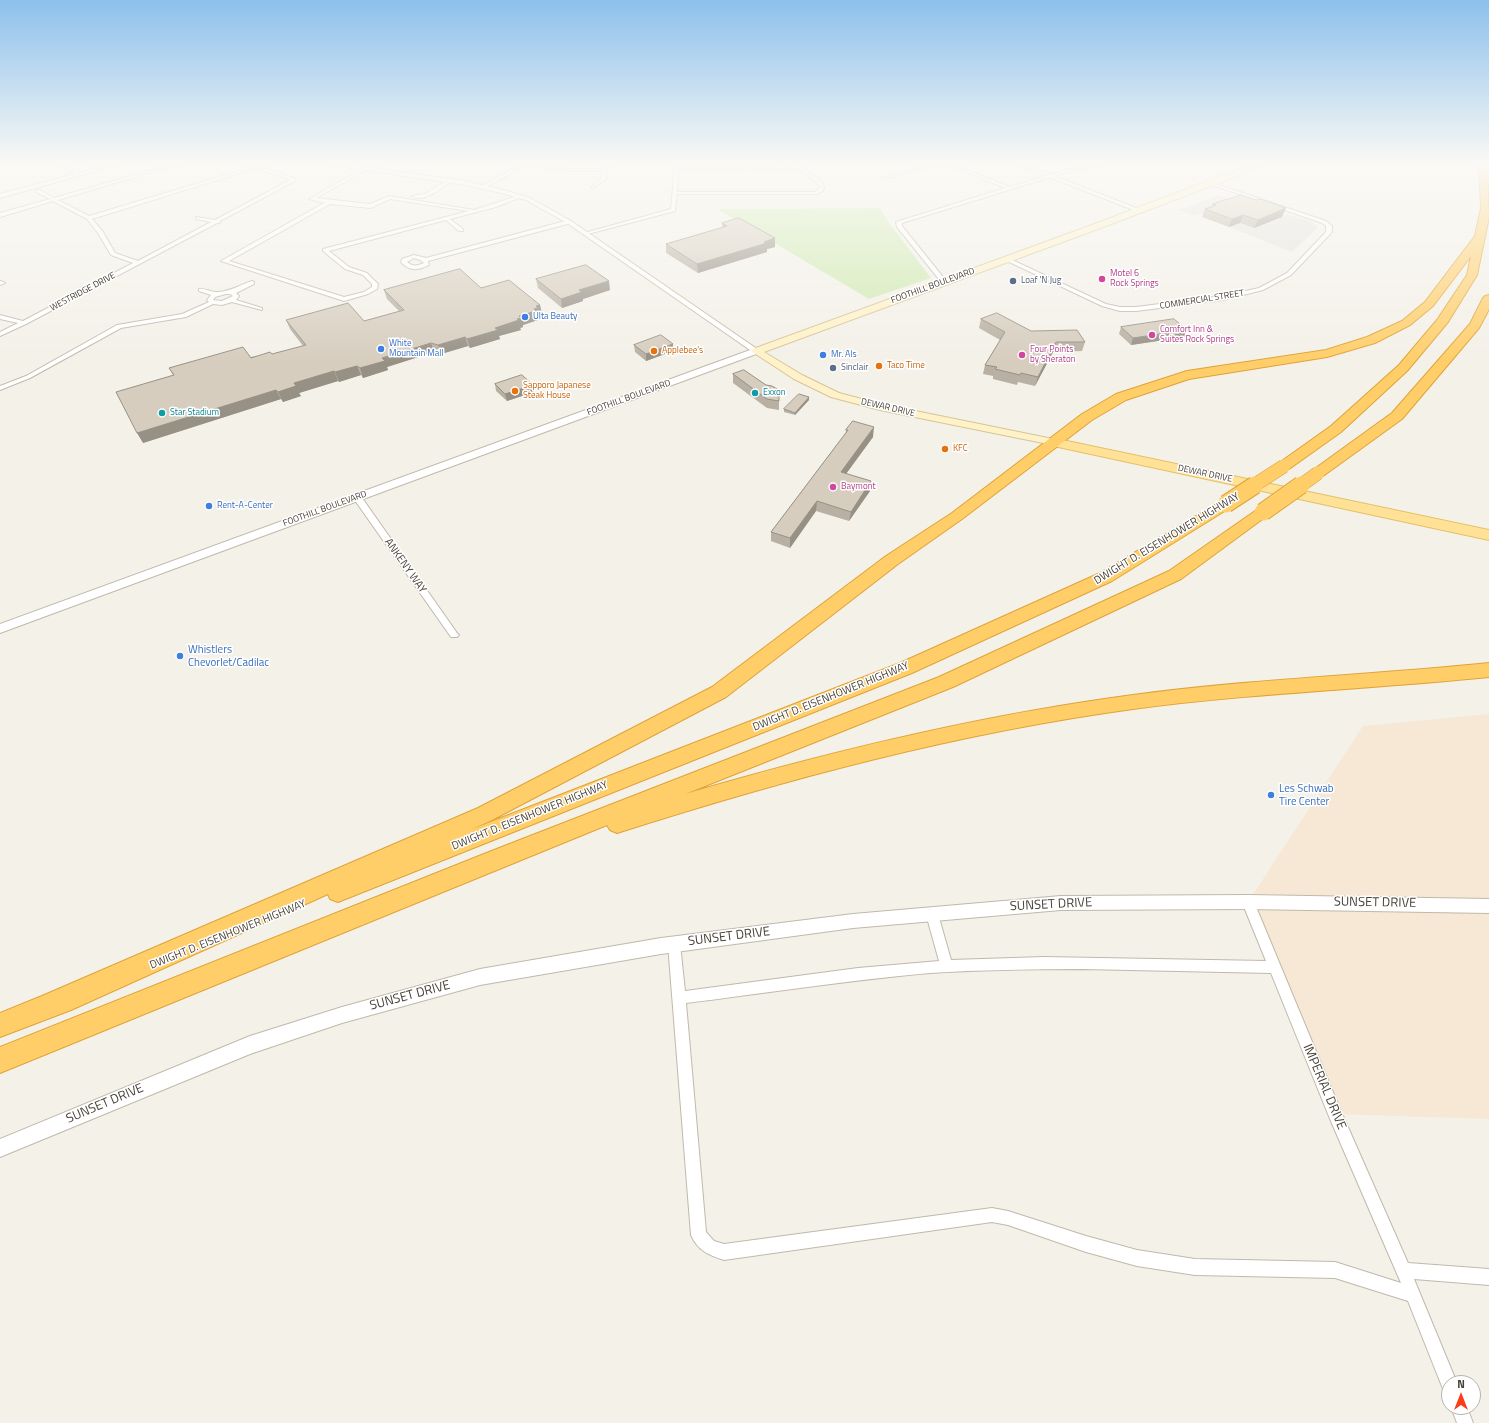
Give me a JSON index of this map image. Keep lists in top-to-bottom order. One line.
{"streets":{"highway":["DWIGHT D. EISENHOWER HIGHWAY"],"main road":["FOOTHILL BOULEVARD","DEWAR DRIVE"],"street":["WESTRIDGE DRIVE","COMMERCIAL STREET","ANKENY WAY","SUNSET DRIVE","IMPERIAL DRIVE"]},"crossings":[["FOOTHILL BOULEVARD","COMMERCIAL STREET"],["FOOTHILL BOULEVARD","DEWAR DRIVE"],["FOOTHILL BOULEVARD","ANKENY WAY"],["SUNSET DRIVE","IMPERIAL DRIVE"]],"places":["Motel 6 Rock Springs","Loaf 'N Jug","Ulta Beauty","Comfort Inn & Suites Rock Springs","White Mountain Mall","Applebee's","Mr. Als","Four Points by Sheraton","Taco Time","Sinclair","Sapporo Japanese Steak House","Exxon","Star Stadium","KFC","Baymont","Rent-A-Center","Whistlers Chevorlet/Cadilac","Les Schwab Tire Center"],"north":"top"}
